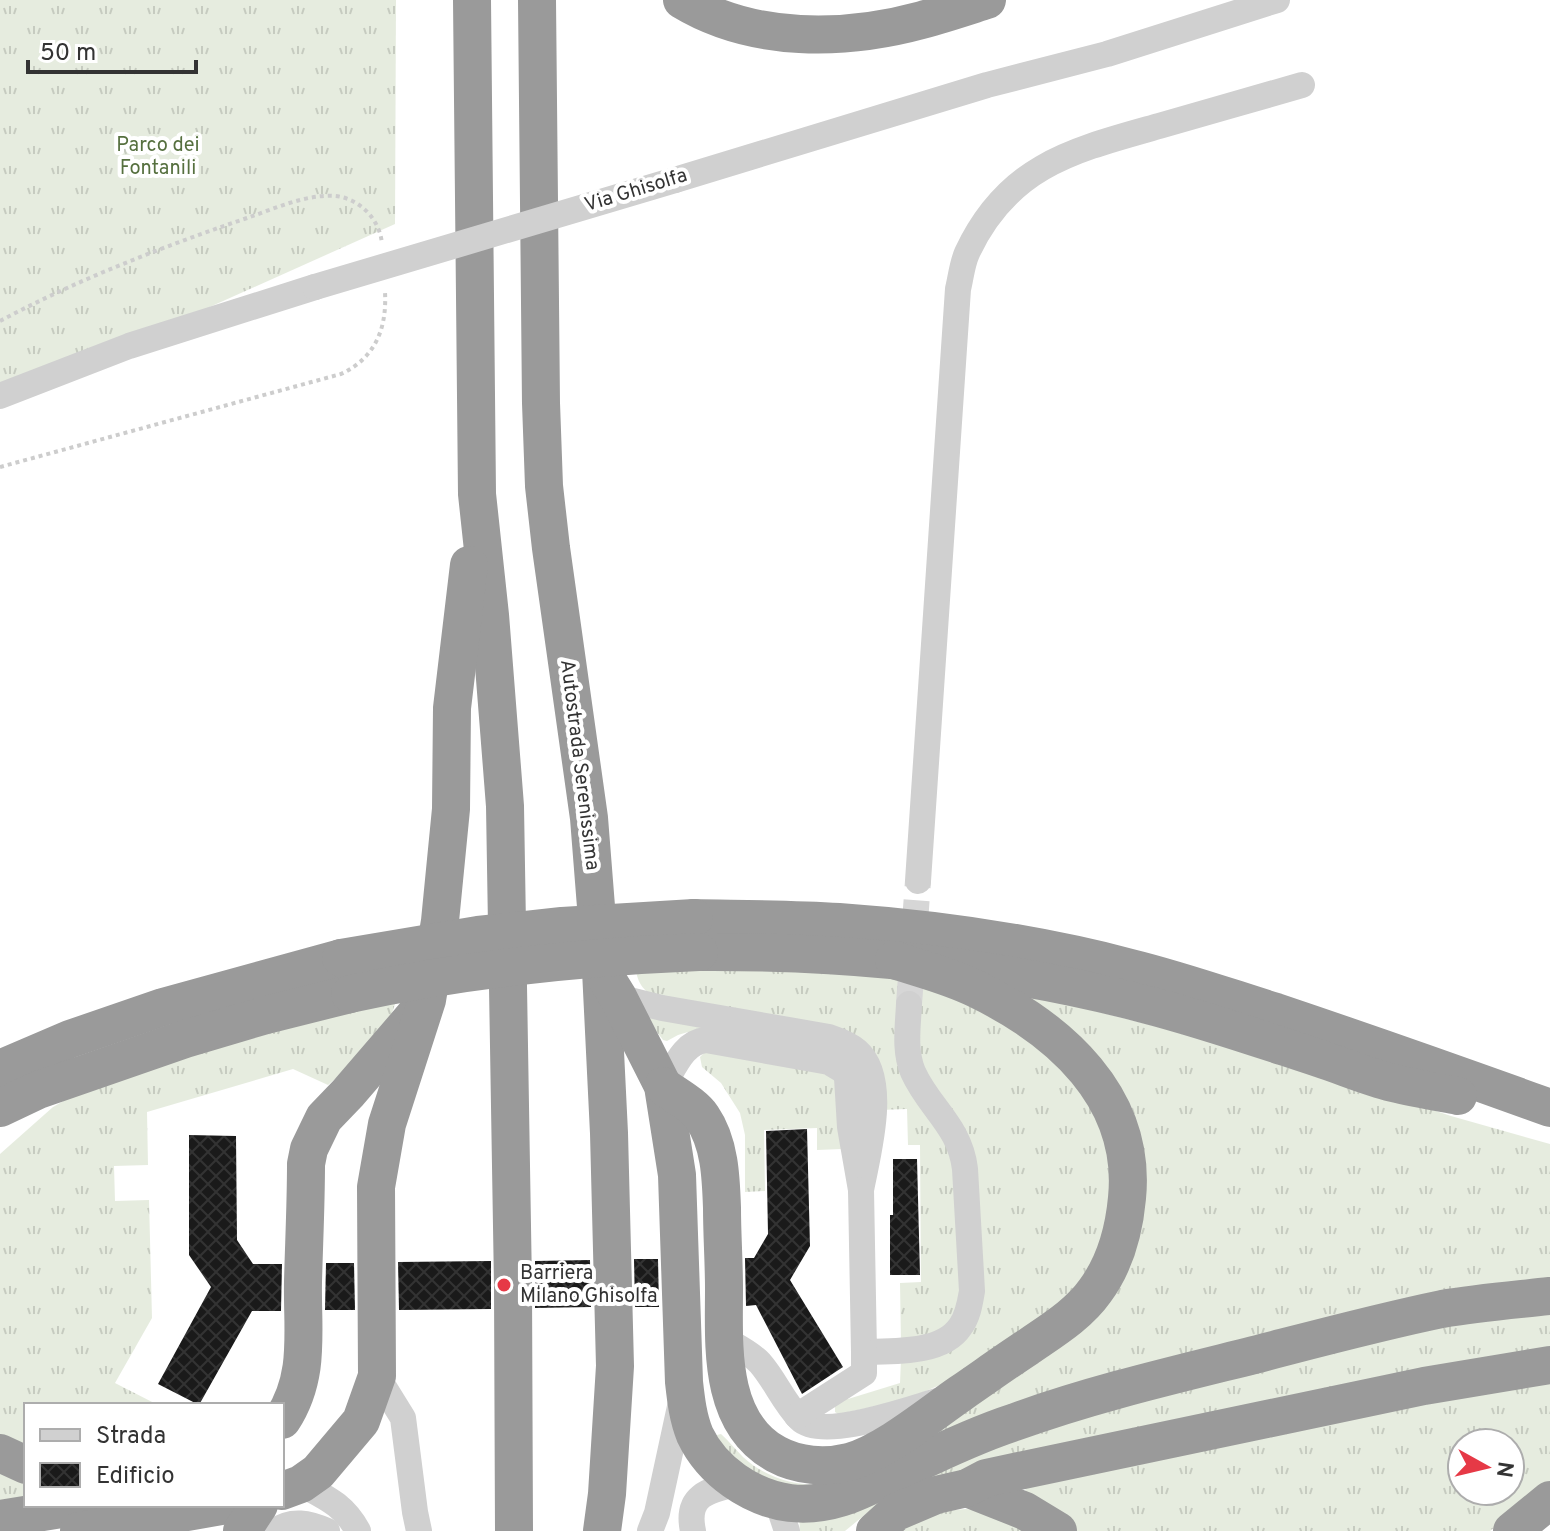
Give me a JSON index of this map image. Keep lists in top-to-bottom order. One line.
{"streets":{"highway":["Autostrada Serenissima"],"street":["Via Ghisolfa"]},"parks":["Parco dei Fontanili"],"places":["Barriera Milano Ghisolfa"],"legend":["Strada","Edificio"],"scale_bar":"50 m","north":"right"}
